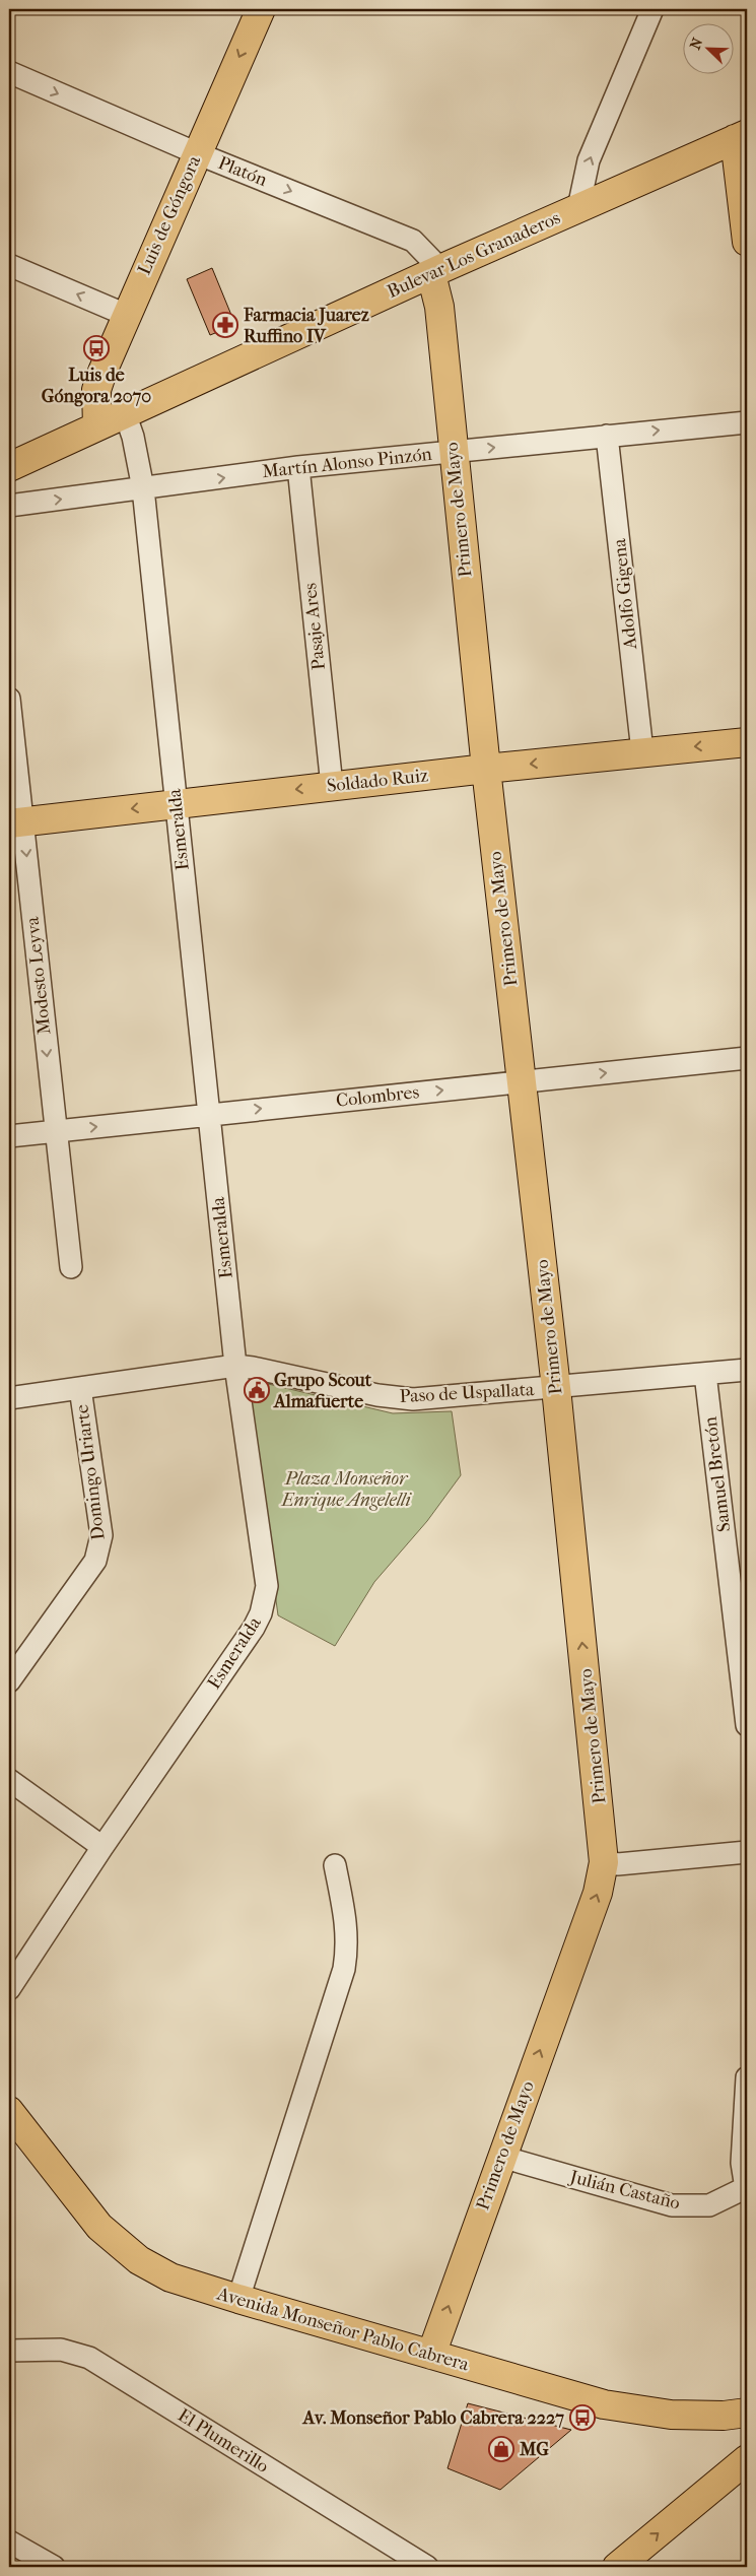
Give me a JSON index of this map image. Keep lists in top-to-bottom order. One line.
{"streets":{"main road":["Luis de Góngora","Bulevar Los Granaderos","Primero de Mayo","Soldado Ruiz","Avenida Monseñor Pablo Cabrera"],"street":["Platón","Martín Alonso Pinzón","Adolfo Gigena","Pasaje Ares","Esmeralda","Modesto Leyva","Colombres","Paso de Uspallata","Domingo Uriarte","Samuel Bretón","Julián Castaño","El Plumerillo"]},"crossings":[["Platón","Luis de Góngora"],["Platón","Bulevar Los Granaderos"],["Platón","Primero de Mayo"],["Luis de Góngora","Bulevar Los Granaderos"],["Bulevar Los Granaderos","Primero de Mayo"],["Bulevar Los Granaderos","Esmeralda"],["Martín Alonso Pinzón","Primero de Mayo"],["Martín Alonso Pinzón","Adolfo Gigena"],["Martín Alonso Pinzón","Pasaje Ares"],["Martín Alonso Pinzón","Esmeralda"],["Primero de Mayo","Soldado Ruiz"],["Primero de Mayo","Colombres"],["Primero de Mayo","Paso de Uspallata"],["Primero de Mayo","Julián Castaño"],["Primero de Mayo","Avenida Monseñor Pablo Cabrera"],["Adolfo Gigena","Soldado Ruiz"],["Pasaje Ares","Soldado Ruiz"],["Soldado Ruiz","Esmeralda"],["Soldado Ruiz","Modesto Leyva"],["Esmeralda","Colombres"],["Esmeralda","Paso de Uspallata"],["Modesto Leyva","Colombres"],["Paso de Uspallata","Domingo Uriarte"],["Paso de Uspallata","Samuel Bretón"]],"one_way":["Platón","Martín Alonso Pinzón","Primero de Mayo","Soldado Ruiz","Modesto Leyva","Colombres"],"parks":["Plaza Monseñor Enrique Angelelli"],"places":{"pharmacy":["Farmacia Juarez Ruffino IV"],"bus stop":["Luis de Góngora 2070","Av. Monseñor Pablo Cabrera 2227"],"public building":["Grupo Scout Almafuerte"],"shop":["MG"]},"north":"top left"}
